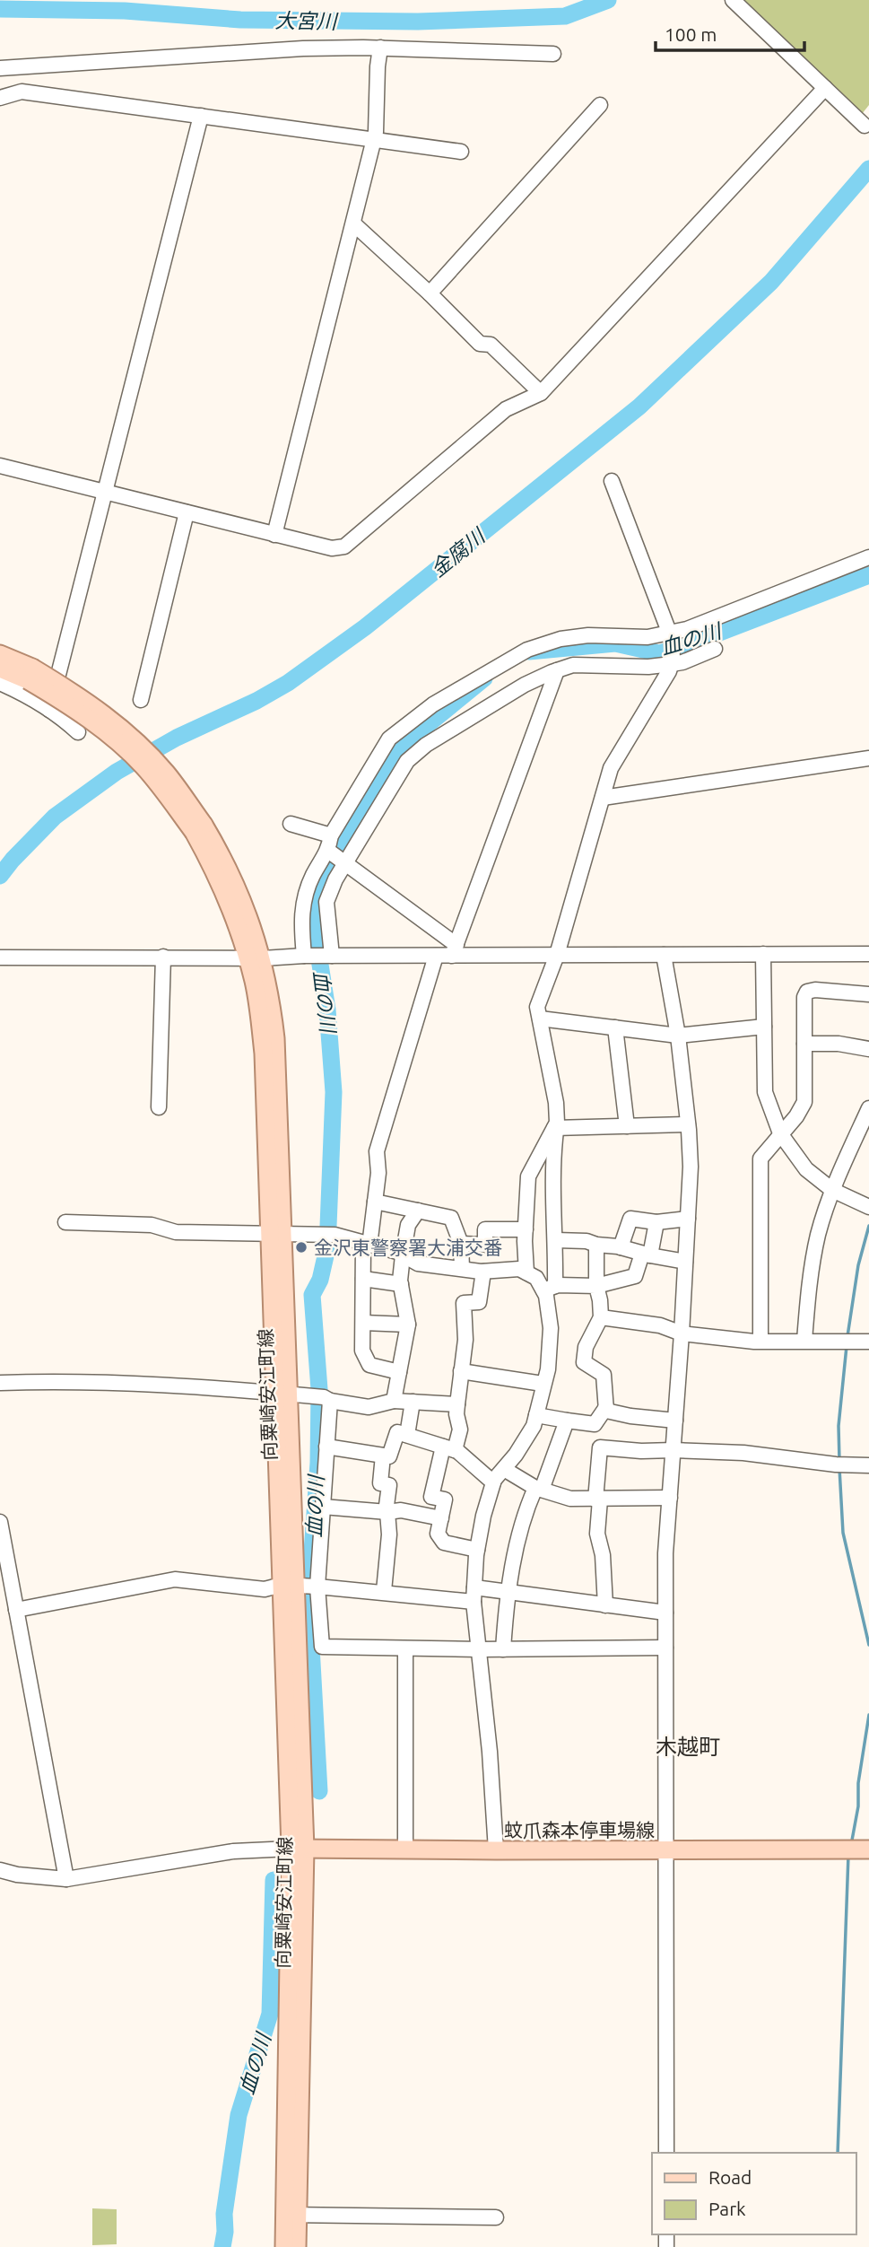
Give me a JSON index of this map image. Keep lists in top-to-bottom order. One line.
{"streets":{"main road":["向粟崎安江町線","蚊爪森本停車場線"]},"crossings":[["向粟崎安江町線","蚊爪森本停車場線"]],"districts":["木越町"],"water":["大宮川","金腐川","血の川"],"places":["金沢東警察署大浦交番"],"legend":["Road","Park"],"scale_bar":"100 m"}
